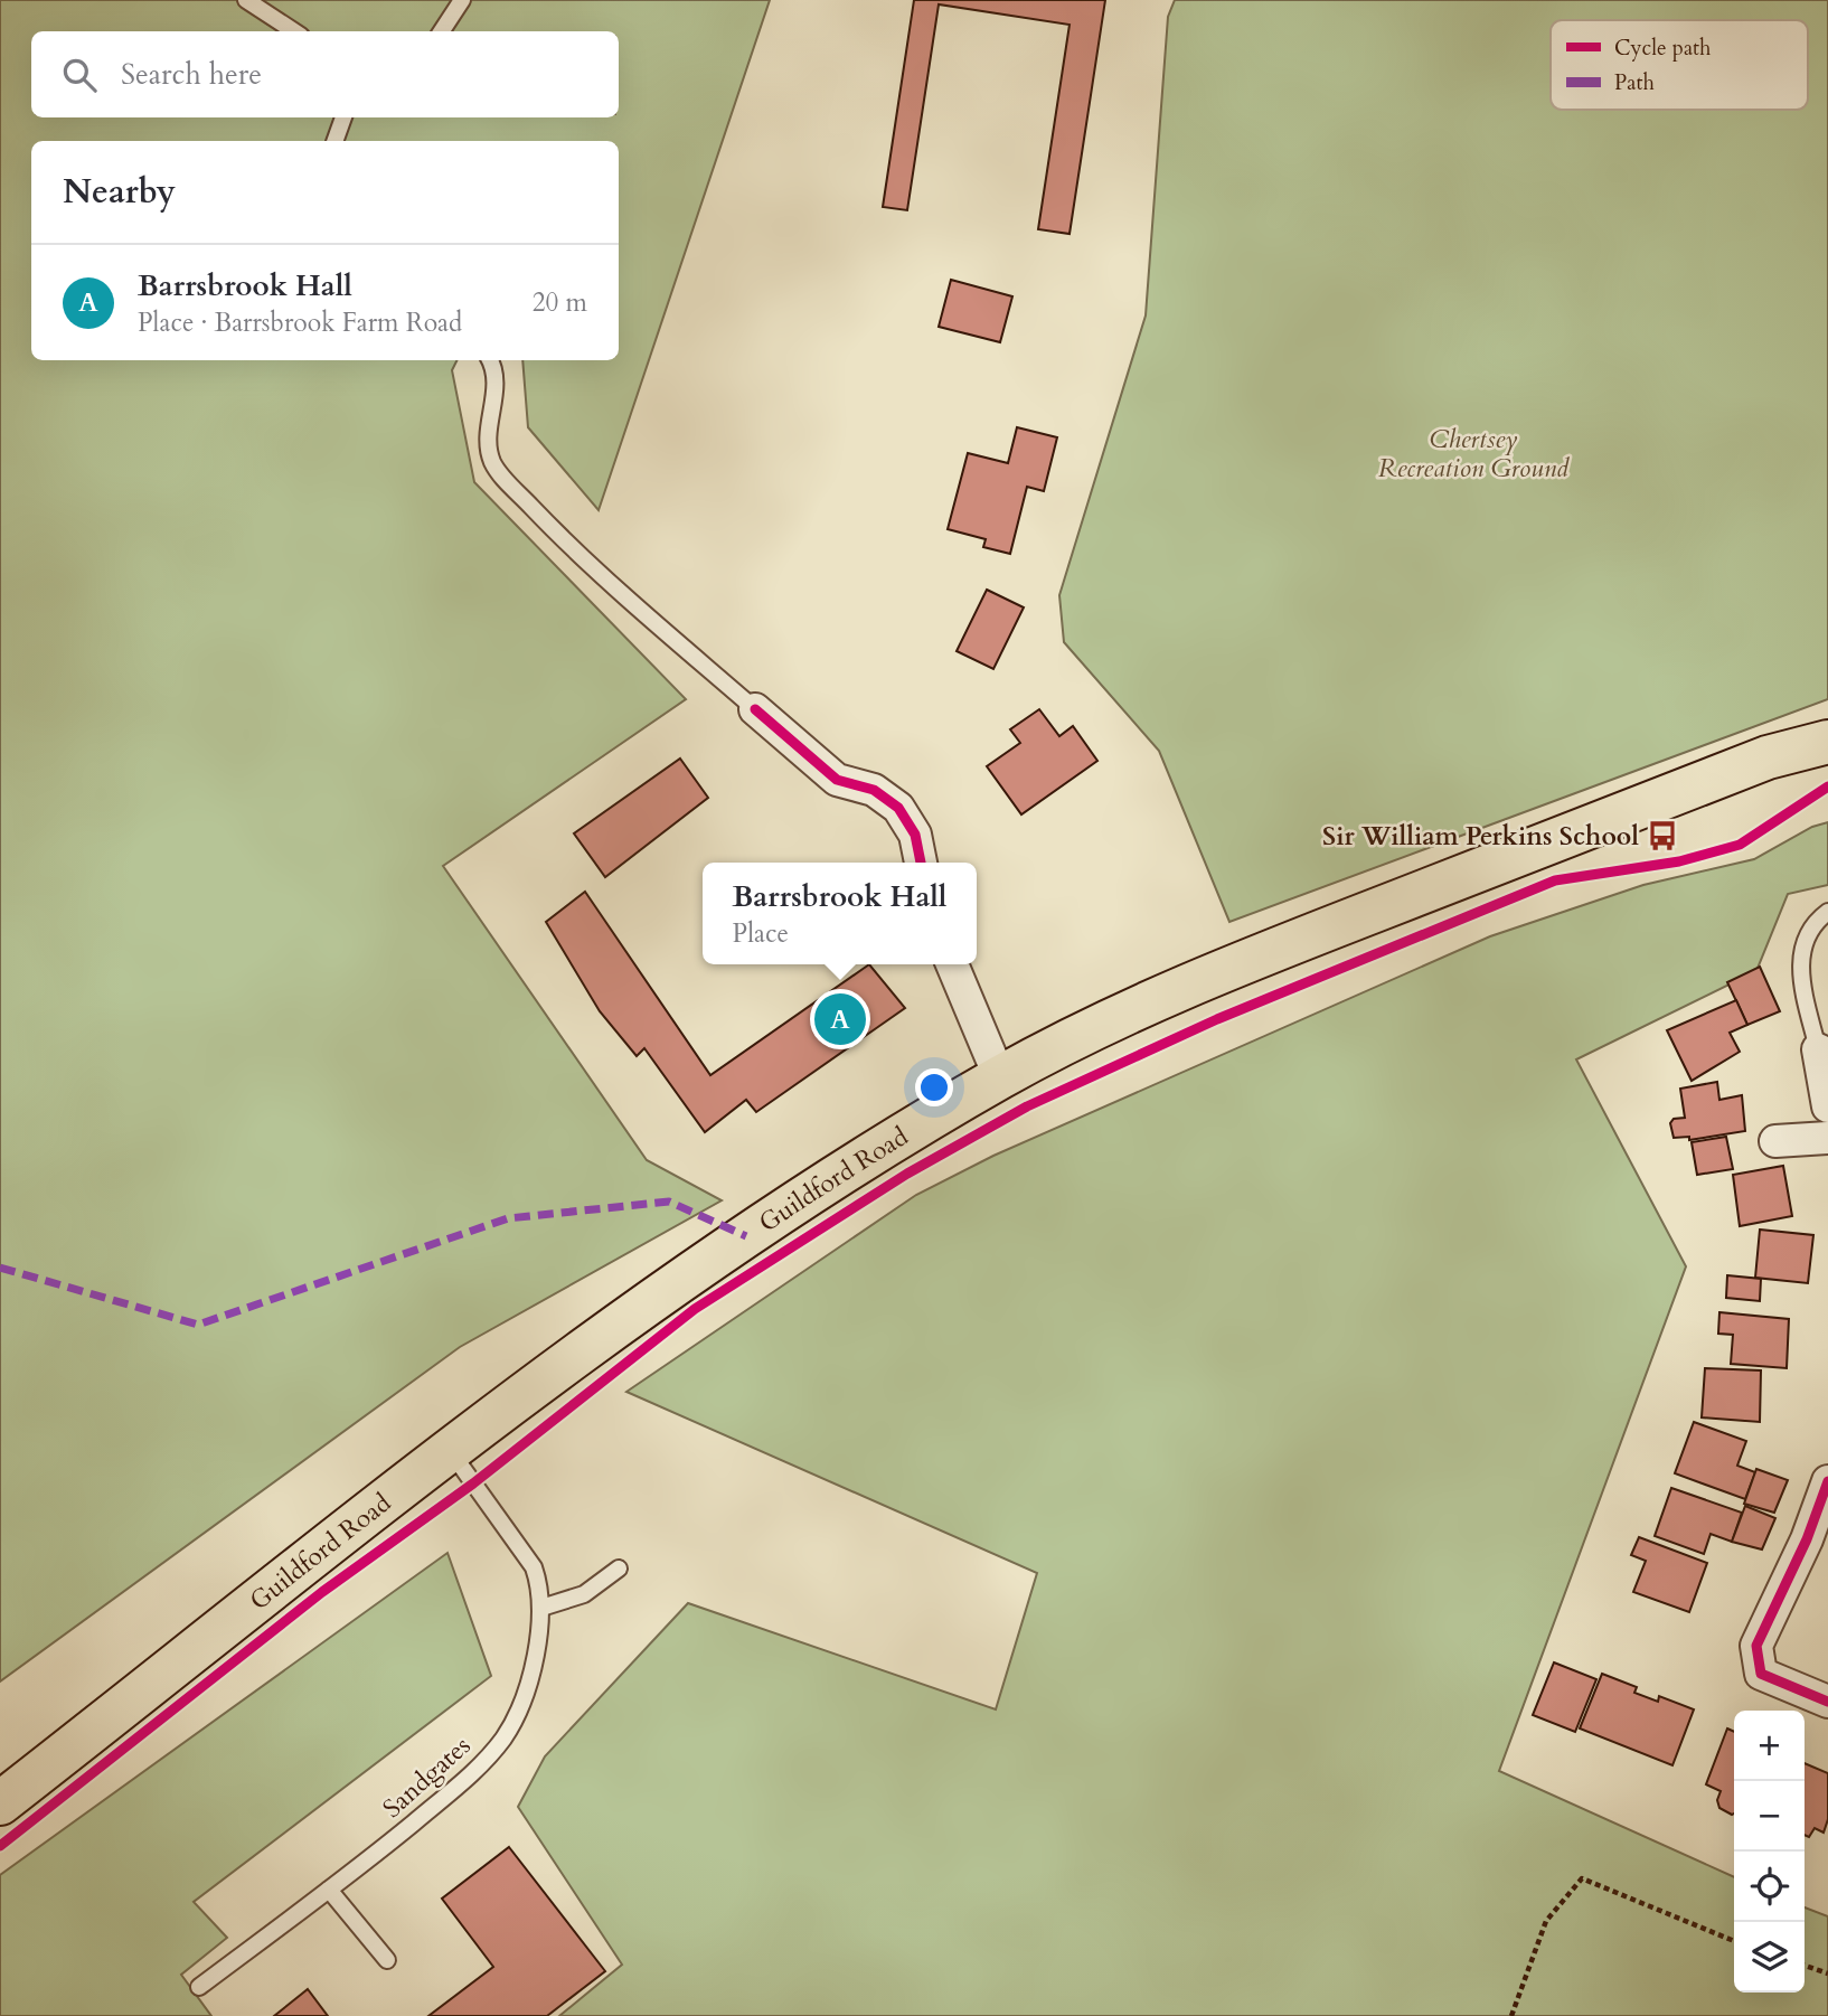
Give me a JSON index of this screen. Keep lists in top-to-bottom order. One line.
{"streets":{"main road":["Guildford Road"],"lane":["Sandgates"]},"crossings":[["Guildford Road","Sandgates"]],"parks":["Chertsey Recreation Ground"],"places":{"bus stop":["Sir William Perkins School"]},"legend":["Cycle path","Path"],"page":{"search":"Search here","heading":"Nearby","list":[{"mark":"A","name":"Barrsbrook Hall","note":"Place · Barrsbrook Farm Road","value":"20 m"}],"popup":["Barrsbrook Hall","Place"],"pins":"A","map_buttons":["+","−"]}}
